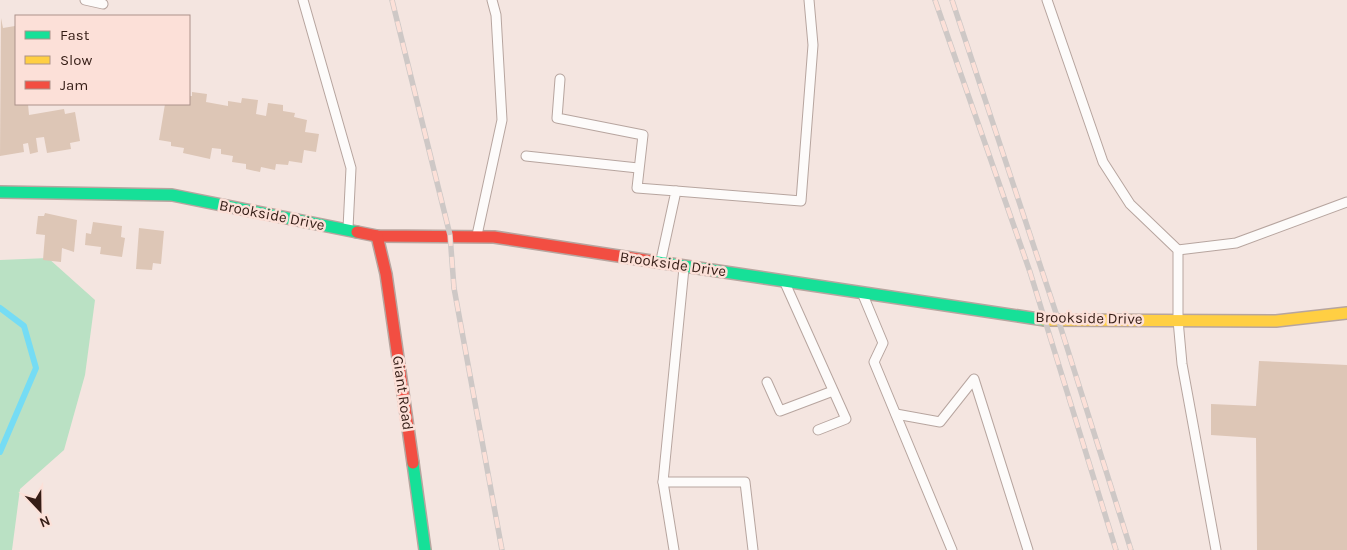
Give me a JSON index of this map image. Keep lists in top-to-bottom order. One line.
{"streets":{"street":["Brookside Drive","Giant Road"]},"crossings":[["Brookside Drive","Giant Road"]],"legend":["Fast","Slow","Jam"],"north":"bottom"}
